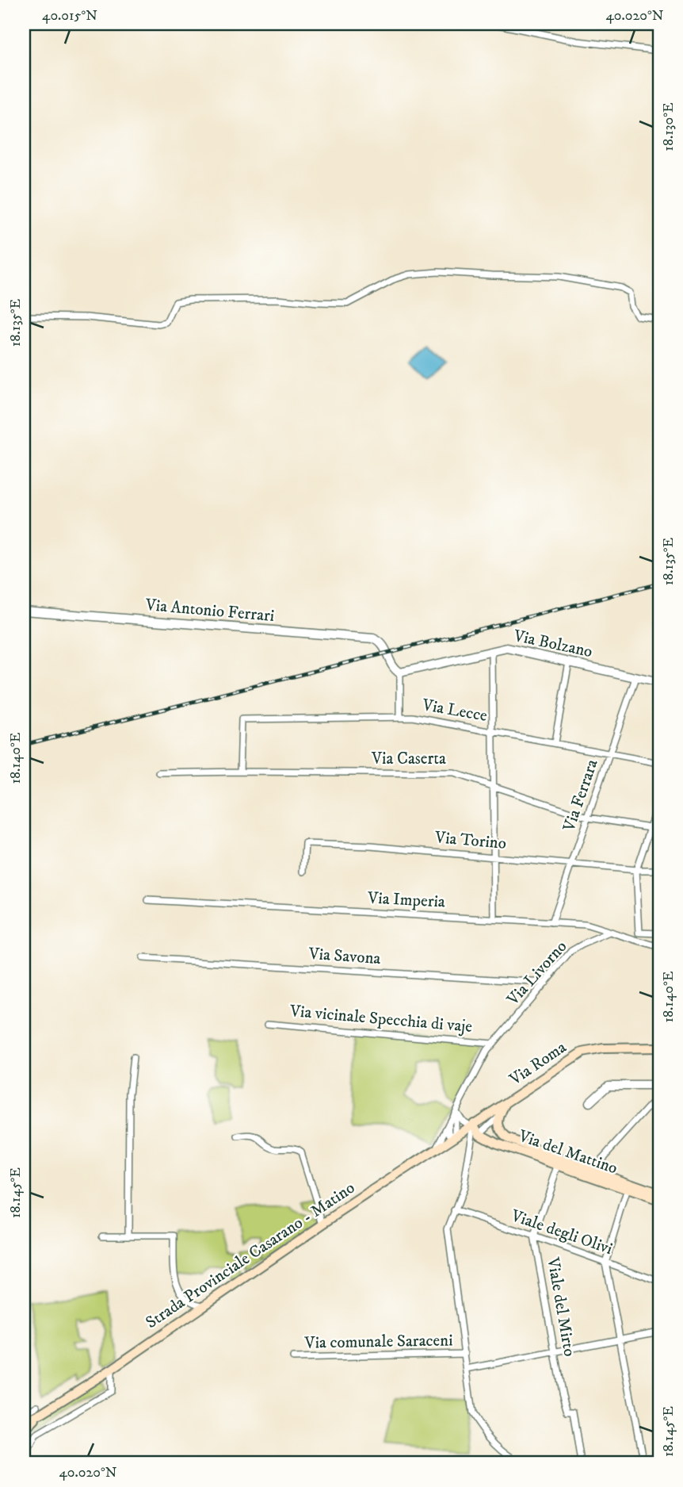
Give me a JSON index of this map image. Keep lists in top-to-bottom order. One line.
{"streets":{"main road":["Via Roma","Via del Mattino","Strada Provinciale Casarano - Matino"],"street":["Via Antonio Ferrari","Via Bolzano","Via Lecce","Via Caserta","Via Ferrara","Via Torino","Via Imperia","Via Savona","Via Livorno","Via vicinale Specchia di vaje","Viale degli Olivi","Viale del Mirto","Via comunale Saraceni"]},"crossings":[["Via Antonio Ferrari","Via Bolzano"],["Via Bolzano","Via Ferrara"],["Via Lecce","Via Caserta"],["Via Lecce","Via Ferrara"],["Via Caserta","Via Ferrara"],["Via Ferrara","Via Torino"],["Via Ferrara","Via Imperia"],["Via Imperia","Via Livorno"],["Via Savona","Via Livorno"],["Via Livorno","Via vicinale Specchia di vaje"],["Via Livorno","Strada Provinciale Casarano - Matino"],["Via Roma","Strada Provinciale Casarano - Matino"],["Via del Mattino","Viale del Mirto"],["Viale degli Olivi","Viale del Mirto"]],"coordinates":["40.015°N","40.020°N","18.130°E","18.135°E","18.140°E","18.145°E"]}
